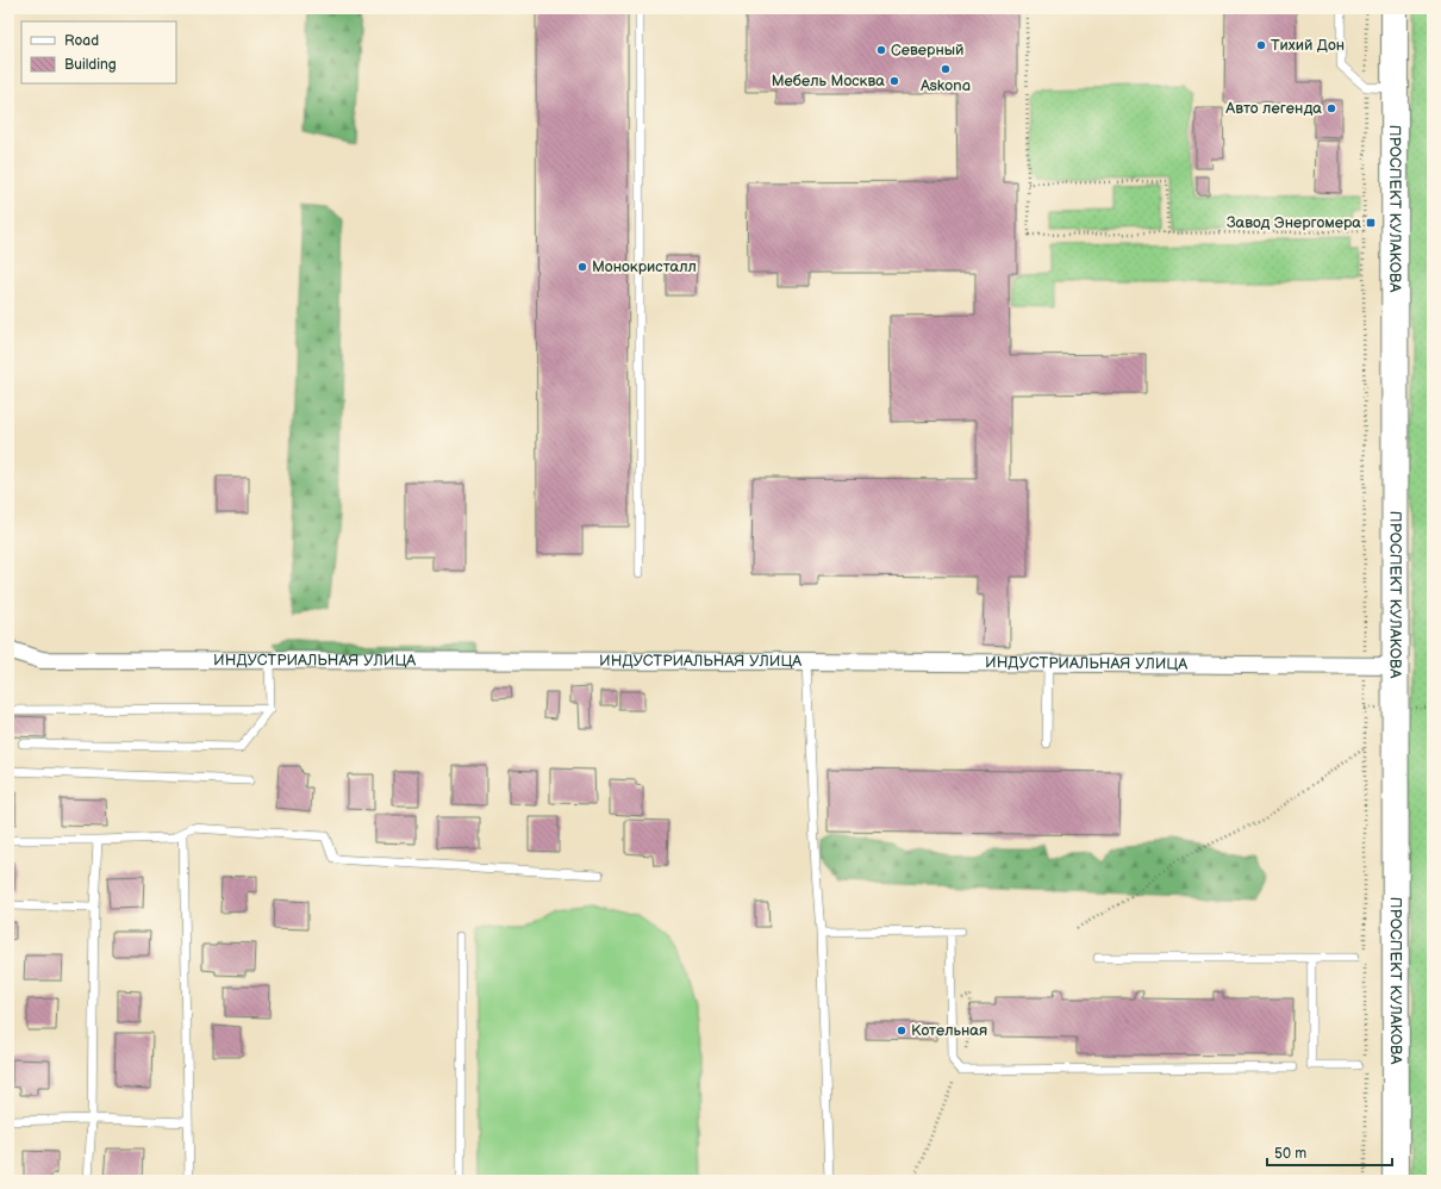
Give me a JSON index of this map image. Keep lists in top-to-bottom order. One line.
{"streets":{"main road":["ПРОСПЕКТ КУЛАКОВА"],"street":["ИНДУСТРИАЛЬНАЯ УЛИЦА"]},"crossings":[["ПРОСПЕКТ КУЛАКОВА","ИНДУСТРИАЛЬНАЯ УЛИЦА"]],"places":{"other":["Тихий Дон","Северный","Askona","Мебель Москва","Авто легенда","Монокристалл","Котельная"],"transit":["Завод Энергомера"]},"legend":["Road","Building"],"scale_bar":"50 m"}
